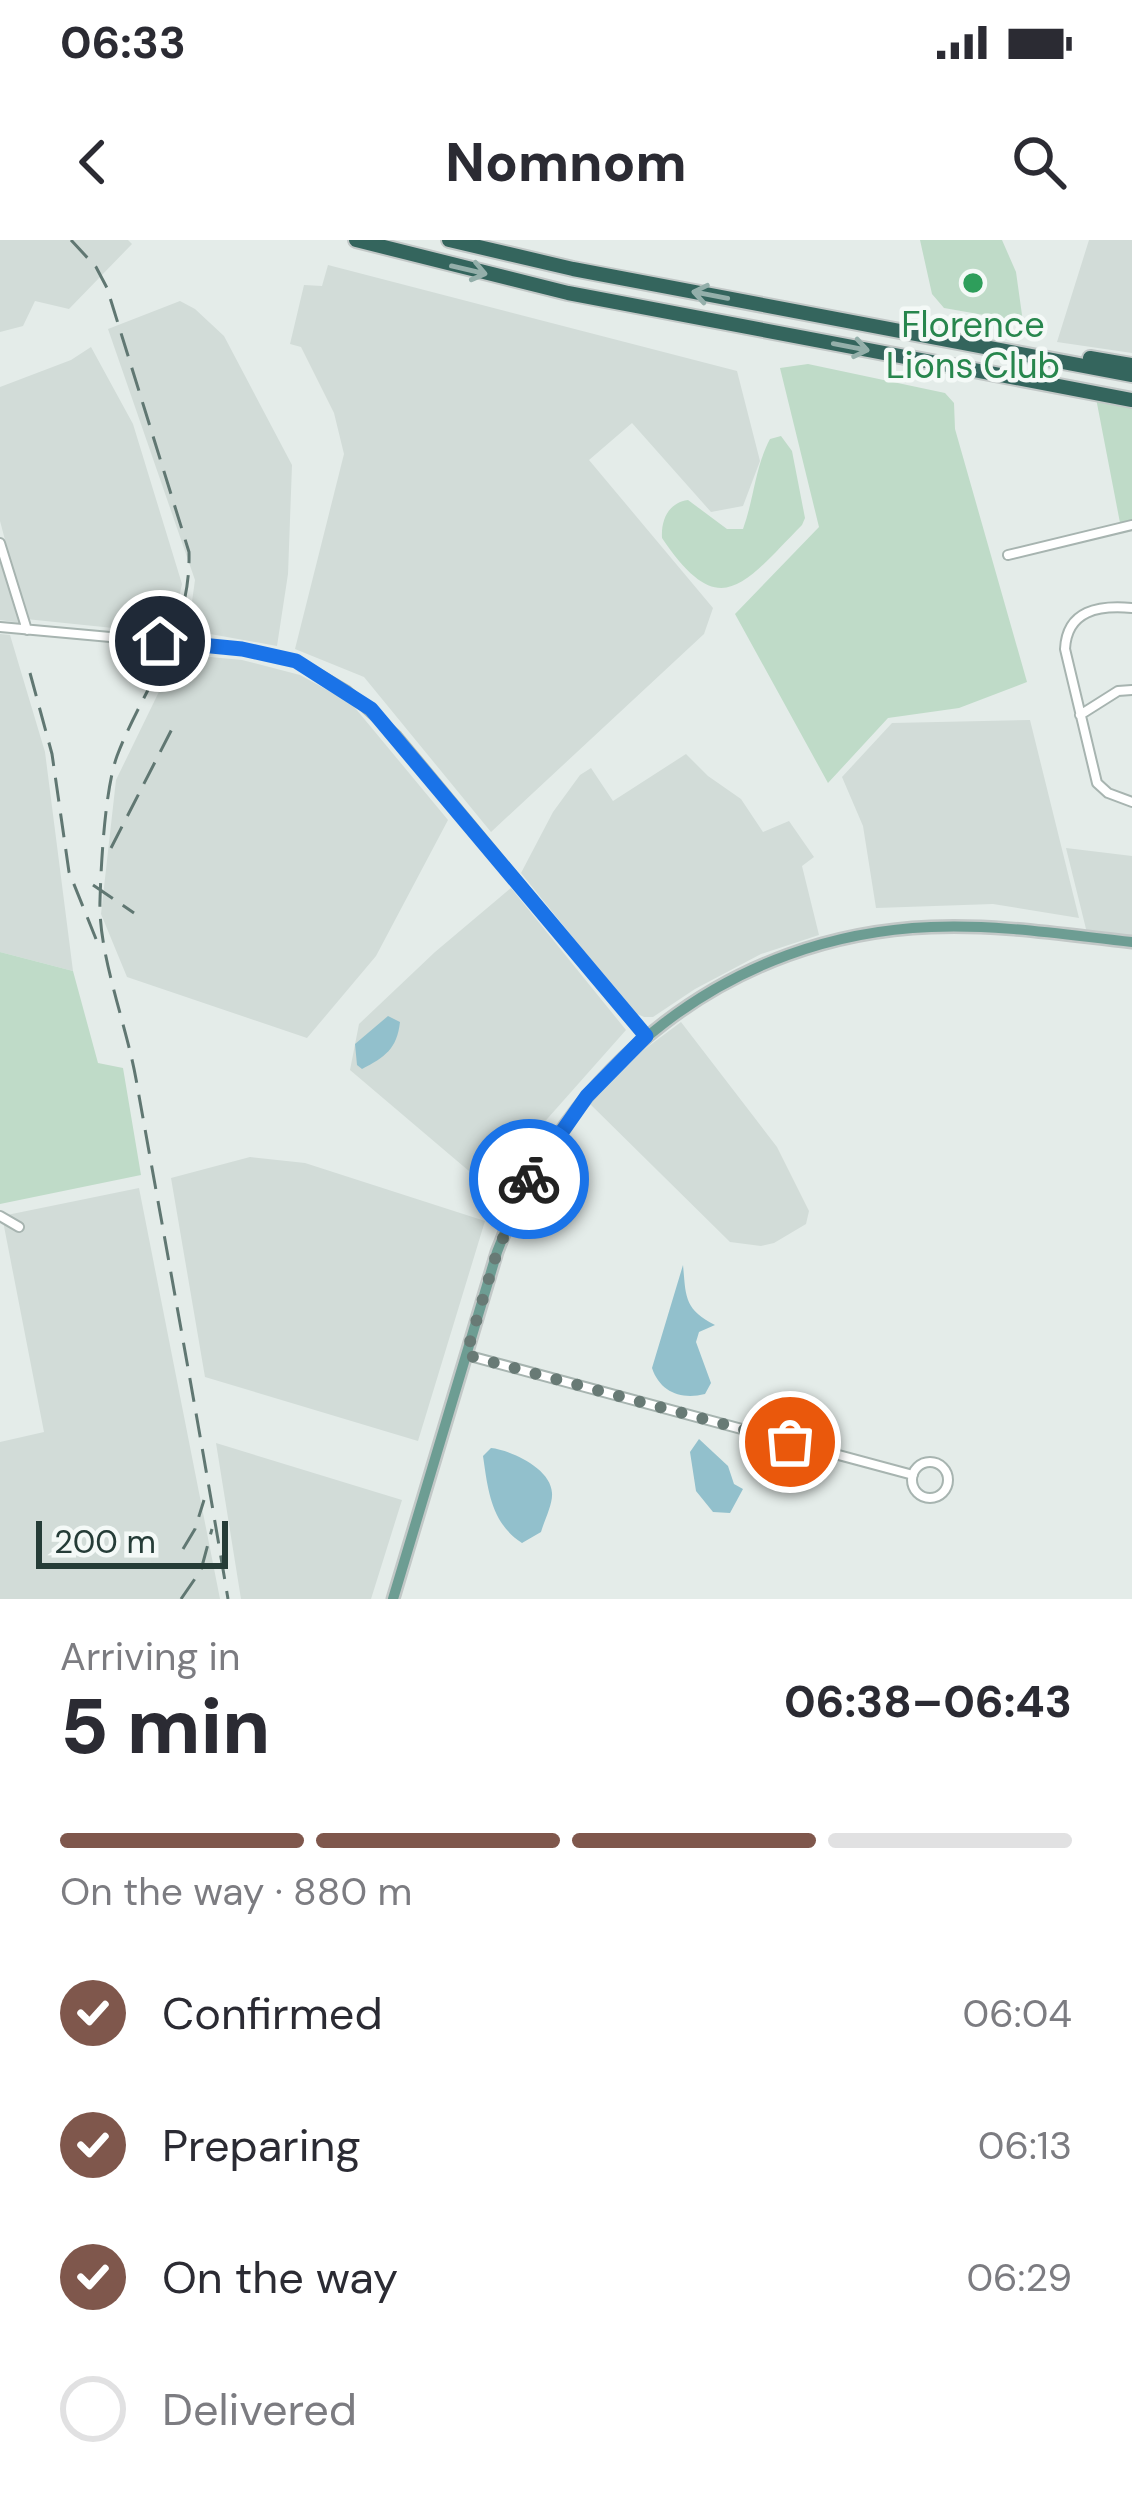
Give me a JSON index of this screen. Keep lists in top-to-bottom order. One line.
{"places":["Florence Lions Club"],"scale_bar":"200 m","page":{"status":"06:33","header":"Nomnom","scale":"200 m","heading":["5 min","Arriving in","06:38–06:43"],"bar":"On the way · 880 m","list":[["Confirmed","06:04"],["Preparing","06:13"],["On the way","06:29"],"Delivered"]}}
